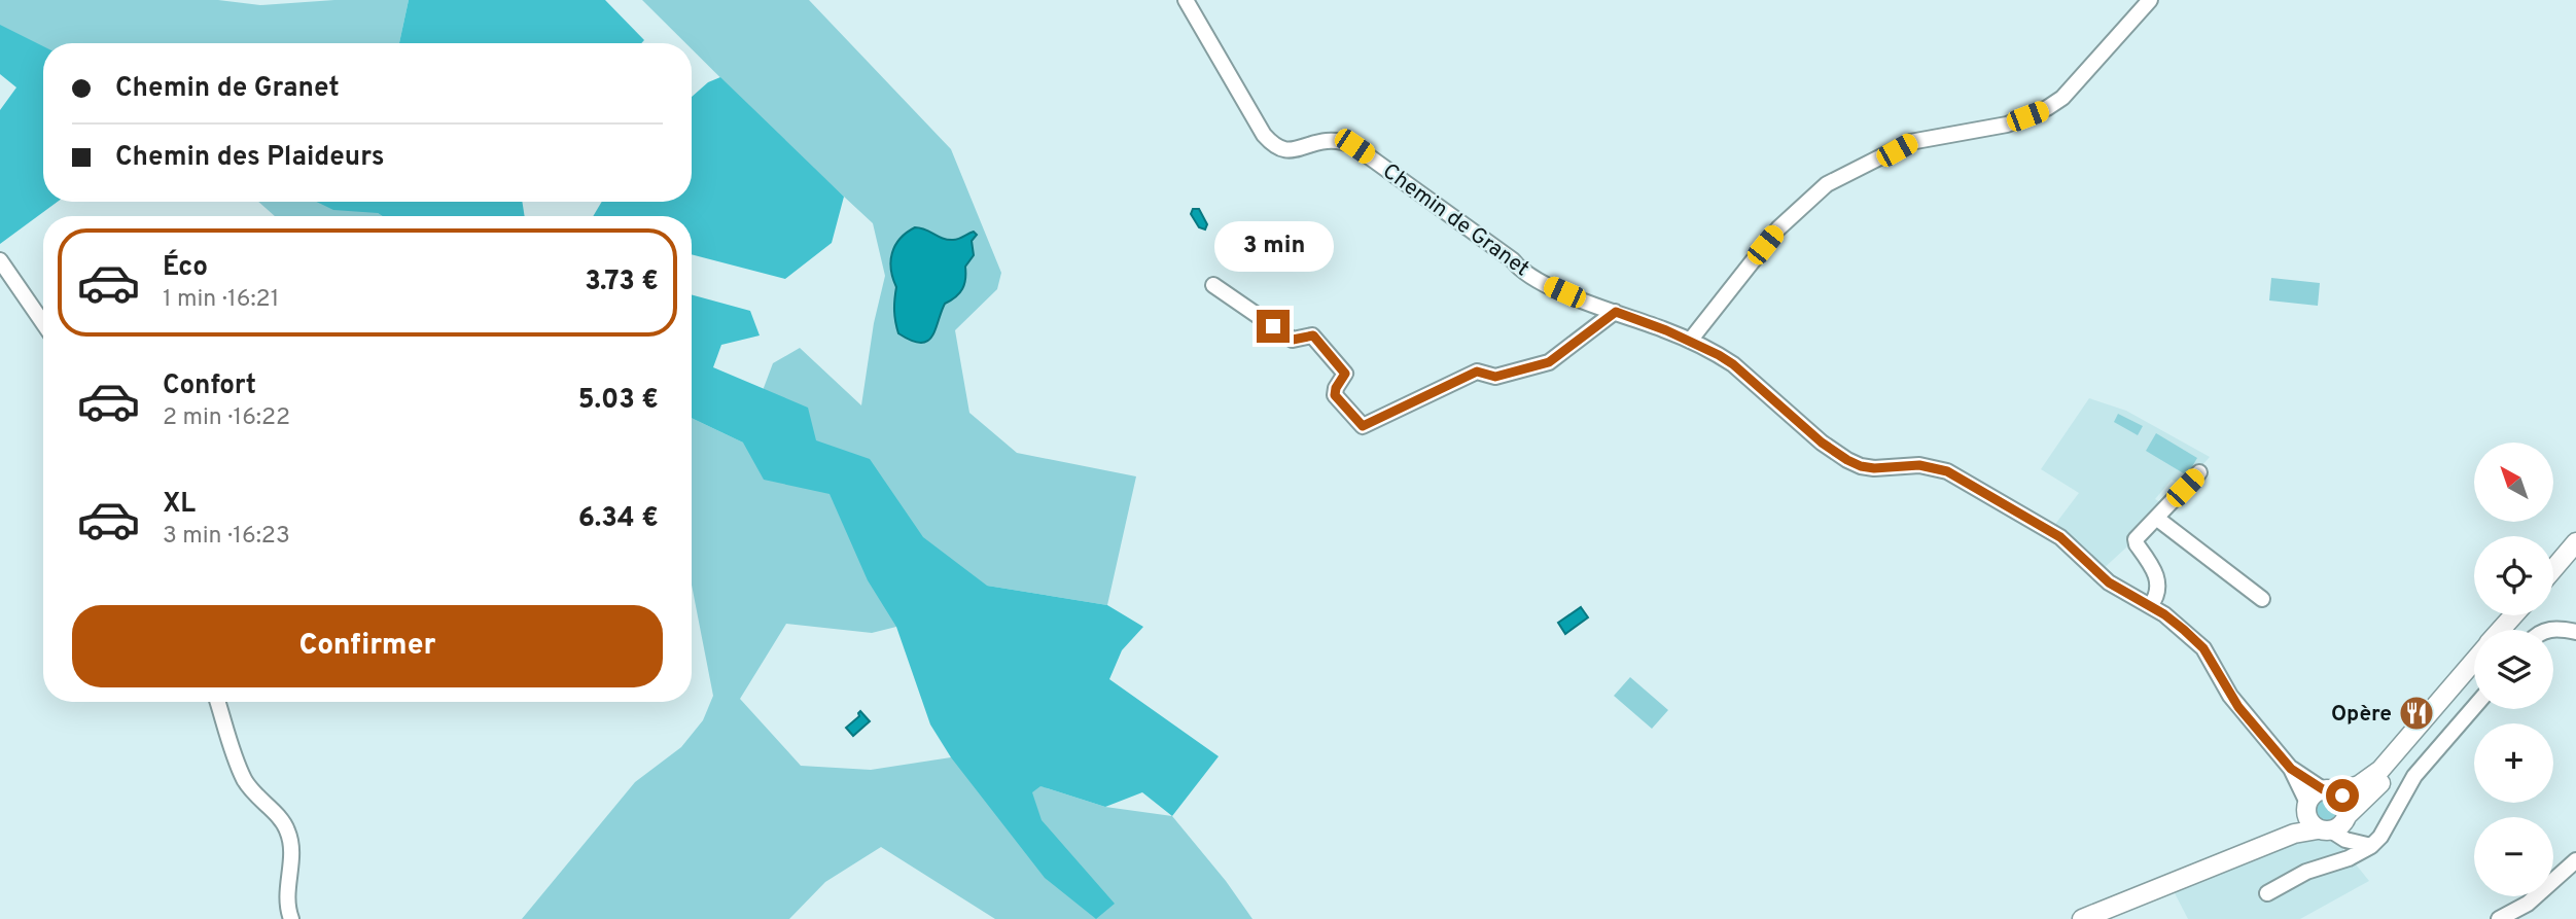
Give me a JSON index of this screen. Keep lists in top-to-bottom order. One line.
{"streets":{"street":["Chemin de Granet"]},"places":{"restaurant":["Opère"]},"north":"top left","page":{"banner":["Chemin de Granet","Chemin des Plaideurs"],"bubble":"3 min","list":[{"name":"Éco","note":"1 min · 16:21","value":"3.73 €"},{"name":"Confort","note":"2 min · 16:22","value":"5.03 €"},{"name":"XL","note":"3 min · 16:23","value":"6.34 €"}],"map_buttons":["+","−"],"buttons":"Confirmer"}}
